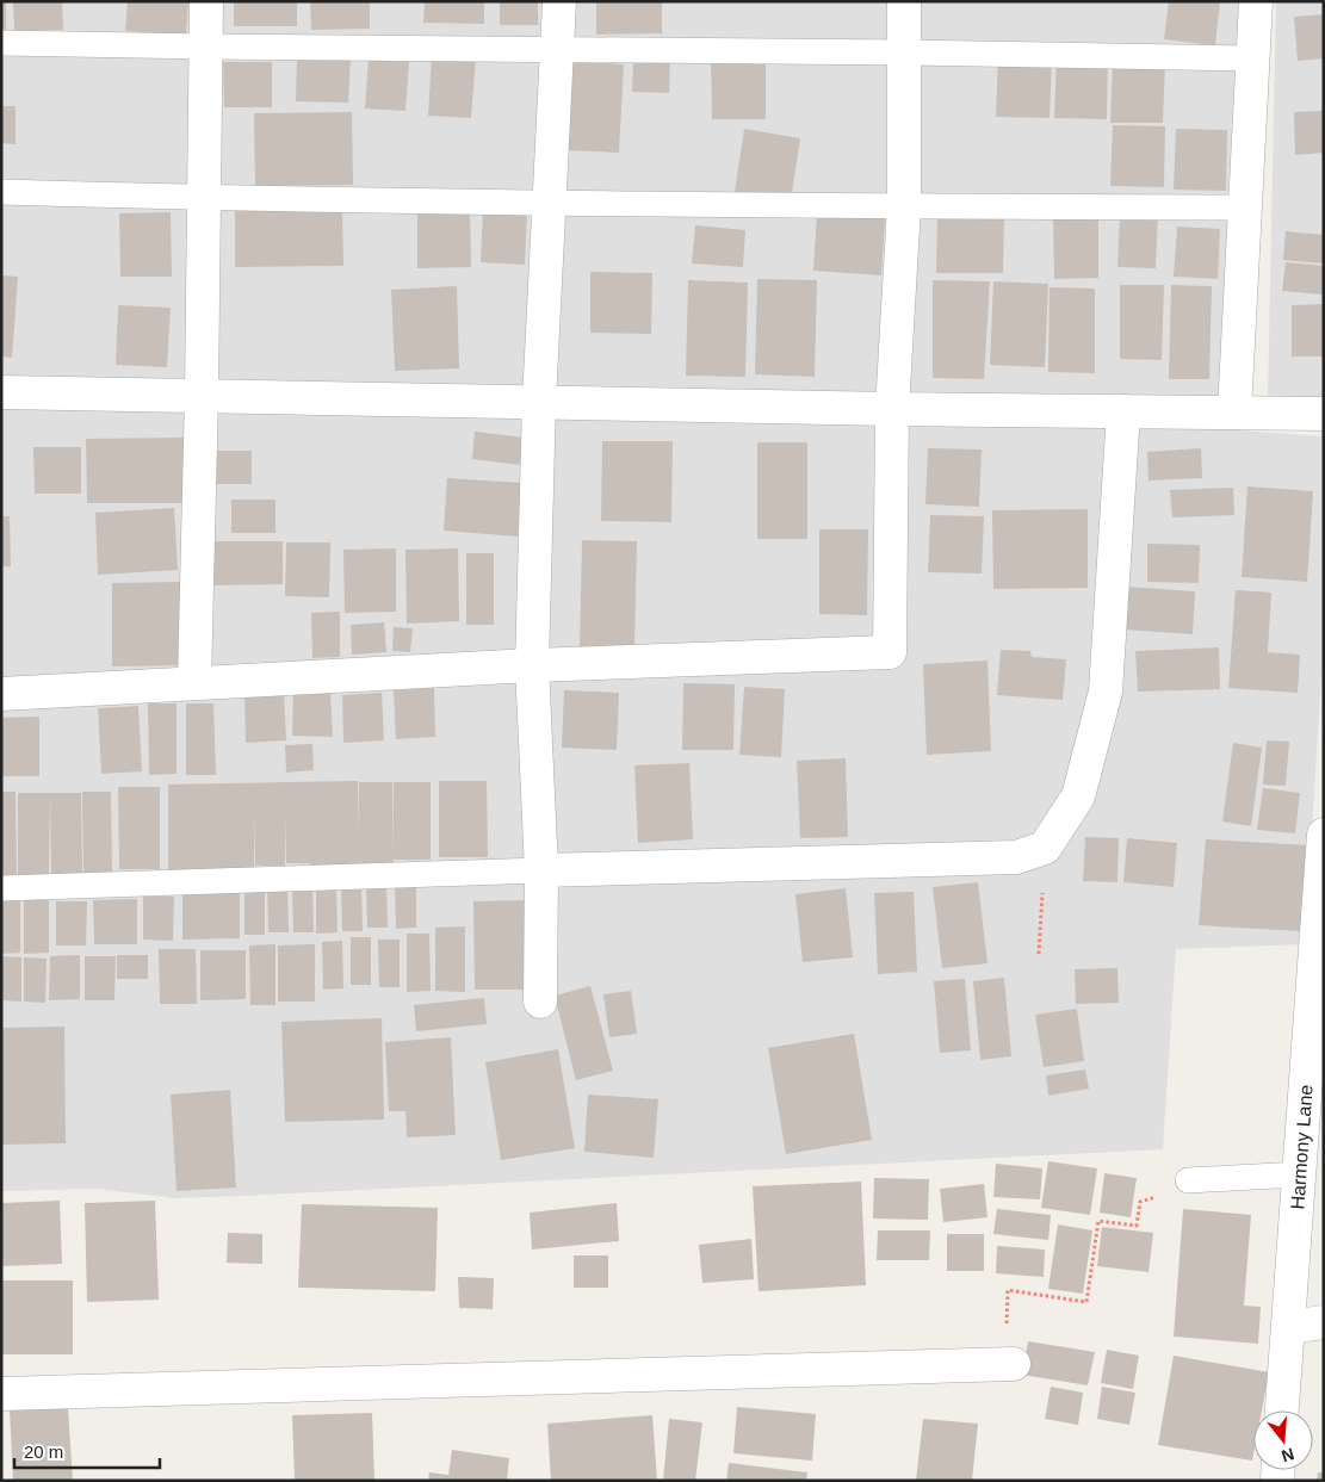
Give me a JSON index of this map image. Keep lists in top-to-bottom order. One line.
{"streets":{"street":["Harmony Lane"]},"scale_bar":"20 m","north":"bottom"}
